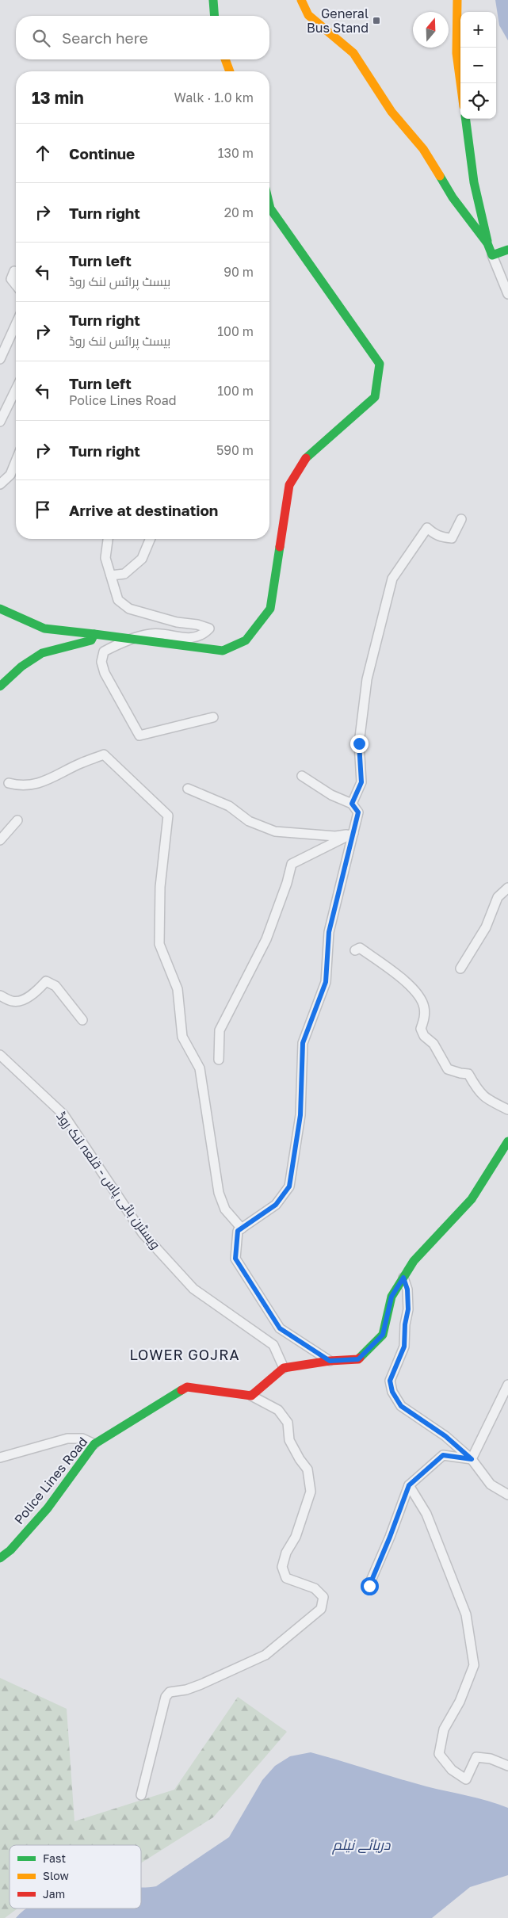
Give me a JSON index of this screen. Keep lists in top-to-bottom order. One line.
{"streets":{"main road":["Police Lines Road"],"street":["ویسٹرن بائی پاس - قلعہ لنک روڈ"]},"districts":["LOWER GOJRA"],"water":["دریائے نیلم"],"places":{"transit":["General Bus Stand"]},"legend":["Fast","Slow","Jam"],"north":"top","page":{"map_buttons":["+","−"],"search":"Search here","heading":["13 min","Walk · 1.0 km"],"list":[["Continue","130 m"],["Turn right","20 m"],["Turn left","بیسٹ پرائس لنک روڈ","90 m"],["Turn right","بیسٹ پرائس لنک روڈ","100 m"],["Turn left","Police Lines Road","100 m"],["Turn right","590 m"],"Arrive at destination"]}}
